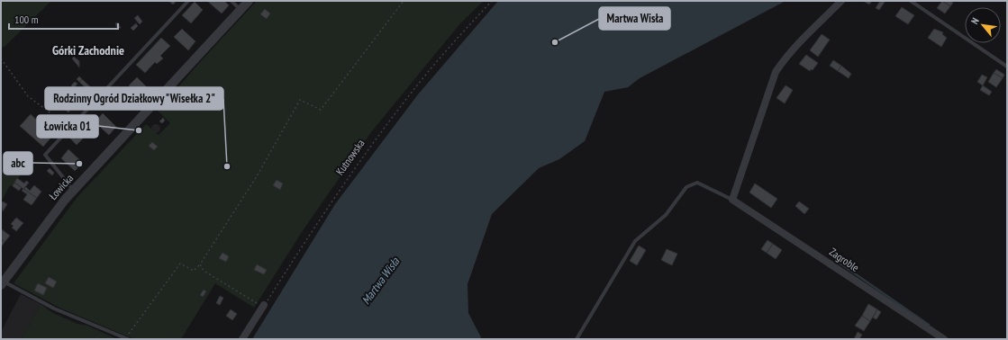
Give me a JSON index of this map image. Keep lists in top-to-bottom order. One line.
{"streets":{"street":["Łowicka","Zagroble"],"path":["Kutnowska"]},"districts":["Górki Zachodnie"],"water":["Martwa Wisła"],"places":["Martwa Wisła","Łowicka 01","abc","Rodzinny Ogród Działkowy \"Wisełka 2\""],"scale_bar":"100 m","north":"top left"}
